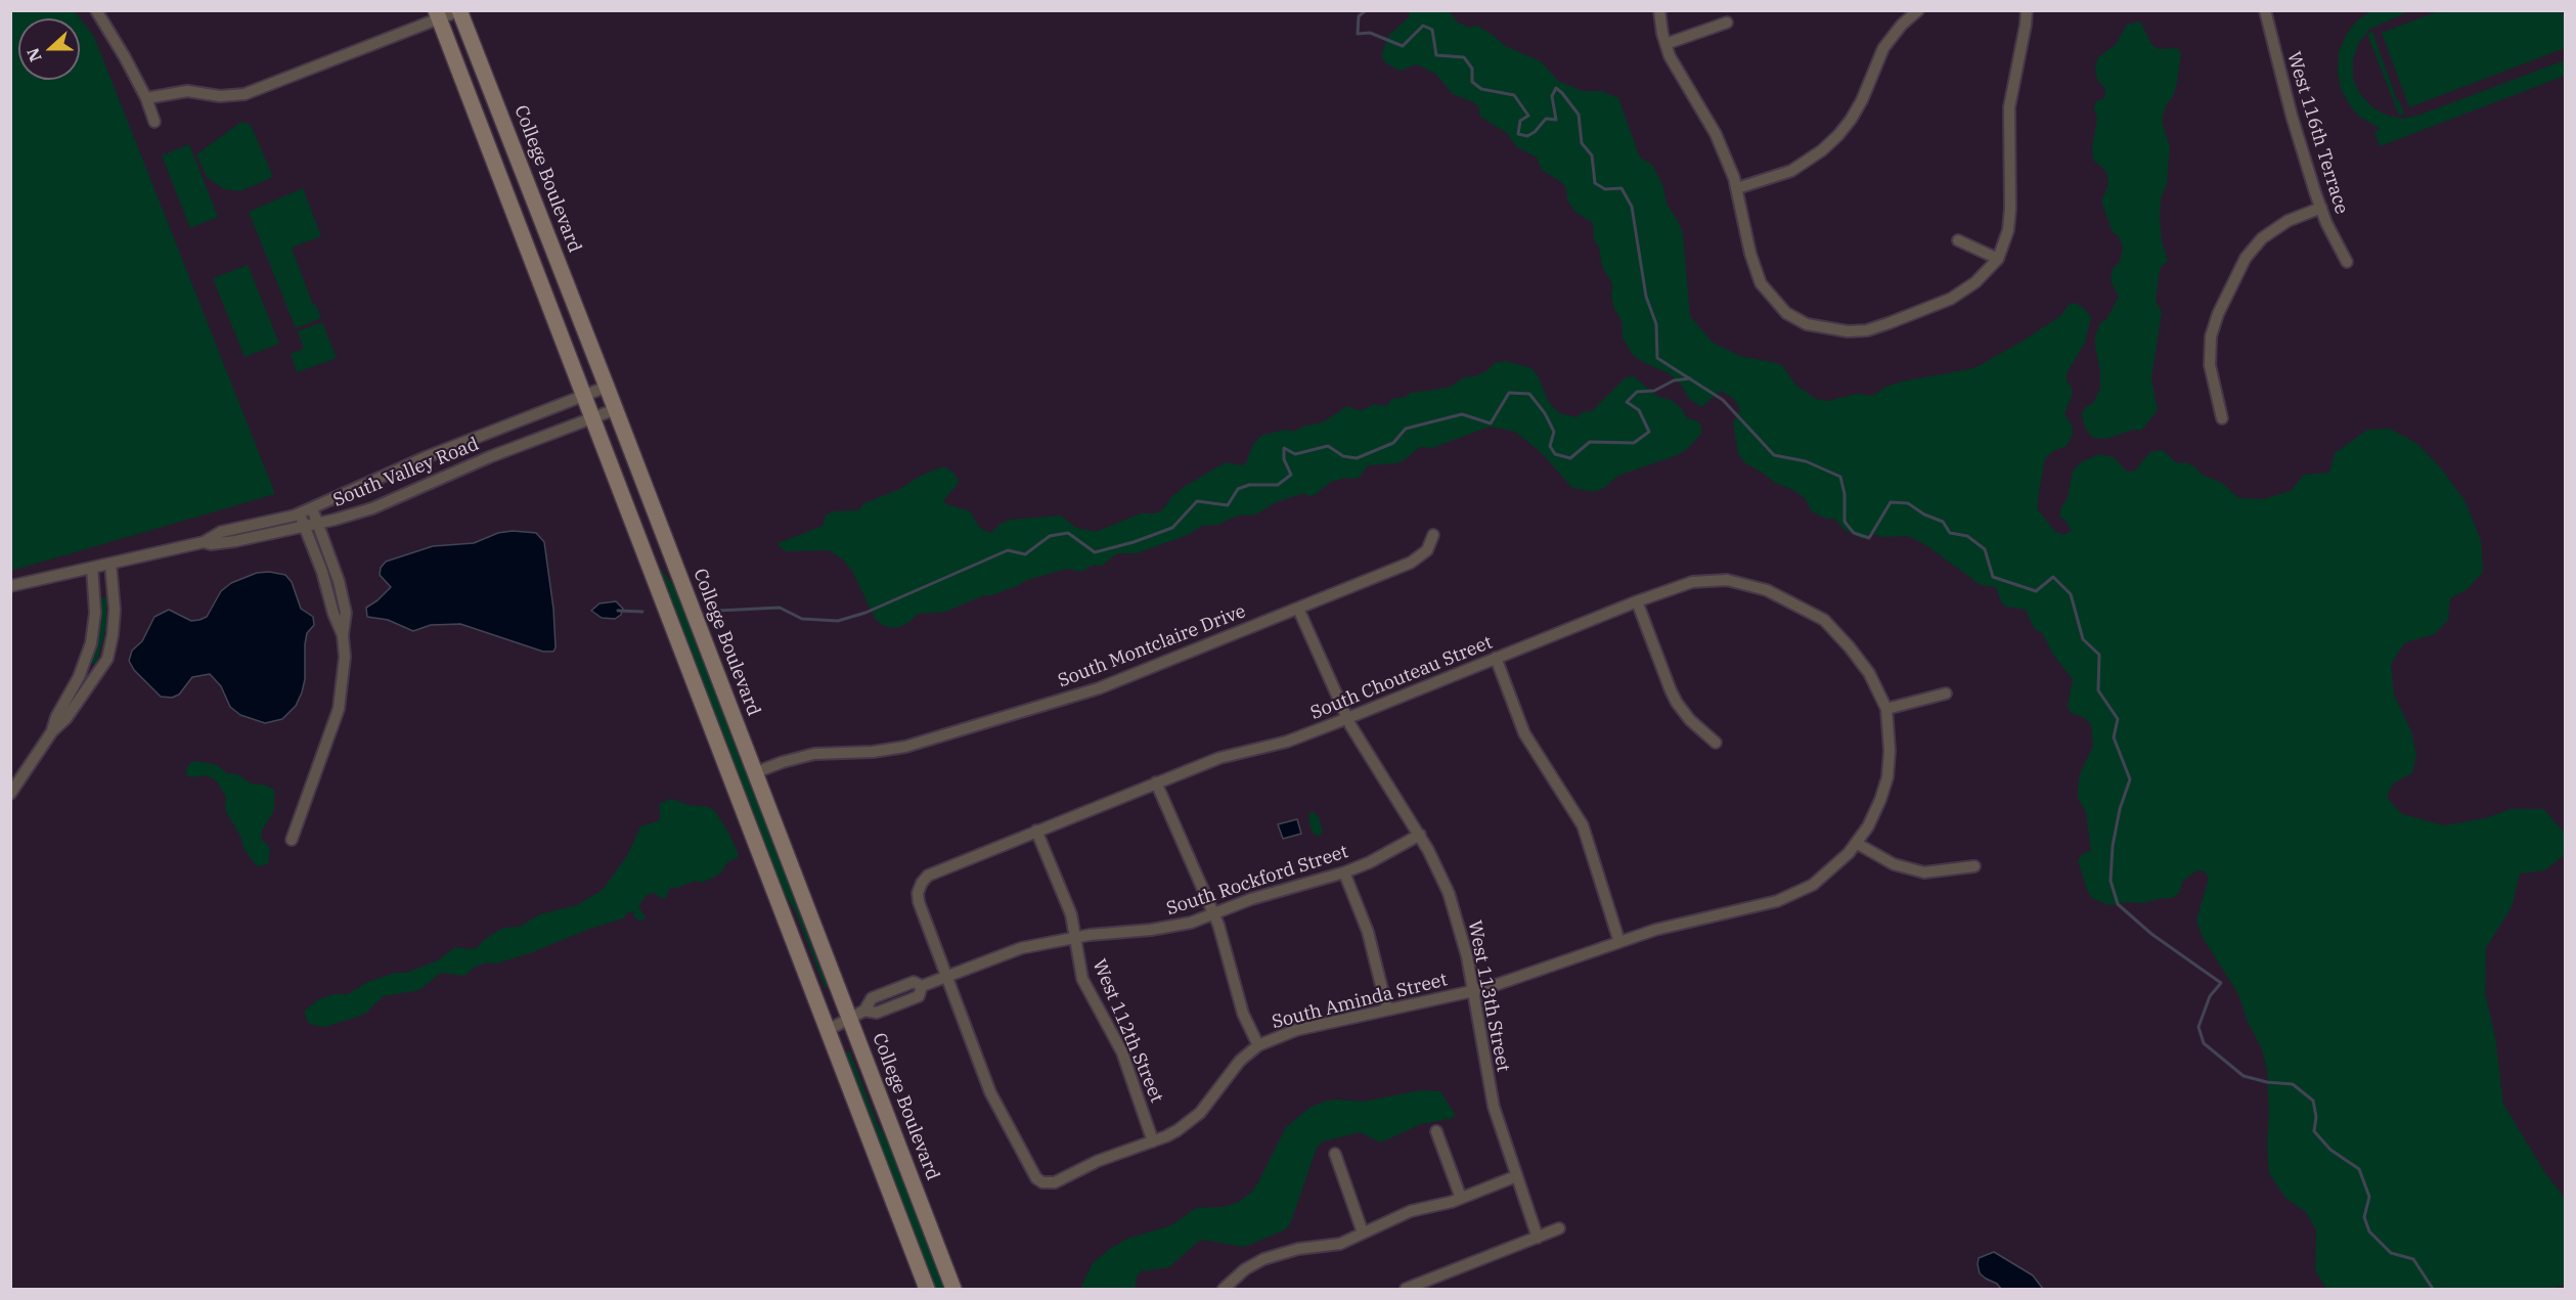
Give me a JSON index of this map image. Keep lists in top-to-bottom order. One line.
{"streets":{"main road":["College Boulevard"],"street":["West 116th Terrace","South Valley Road","South Montclaire Drive","South Chouteau Street","South Rockford Street","West 113th Street","South Aminda Street","West 112th Street"]},"crossings":[["College Boulevard","South Valley Road"],["College Boulevard","South Montclaire Drive"],["College Boulevard","South Rockford Street"],["South Montclaire Drive","West 113th Street"],["South Chouteau Street","South Rockford Street"],["South Chouteau Street","West 113th Street"],["South Chouteau Street","South Aminda Street"],["South Chouteau Street","West 112th Street"],["South Rockford Street","West 113th Street"],["South Rockford Street","South Aminda Street"],["South Rockford Street","West 112th Street"],["West 113th Street","South Aminda Street"],["South Aminda Street","West 112th Street"]],"north":"left"}
